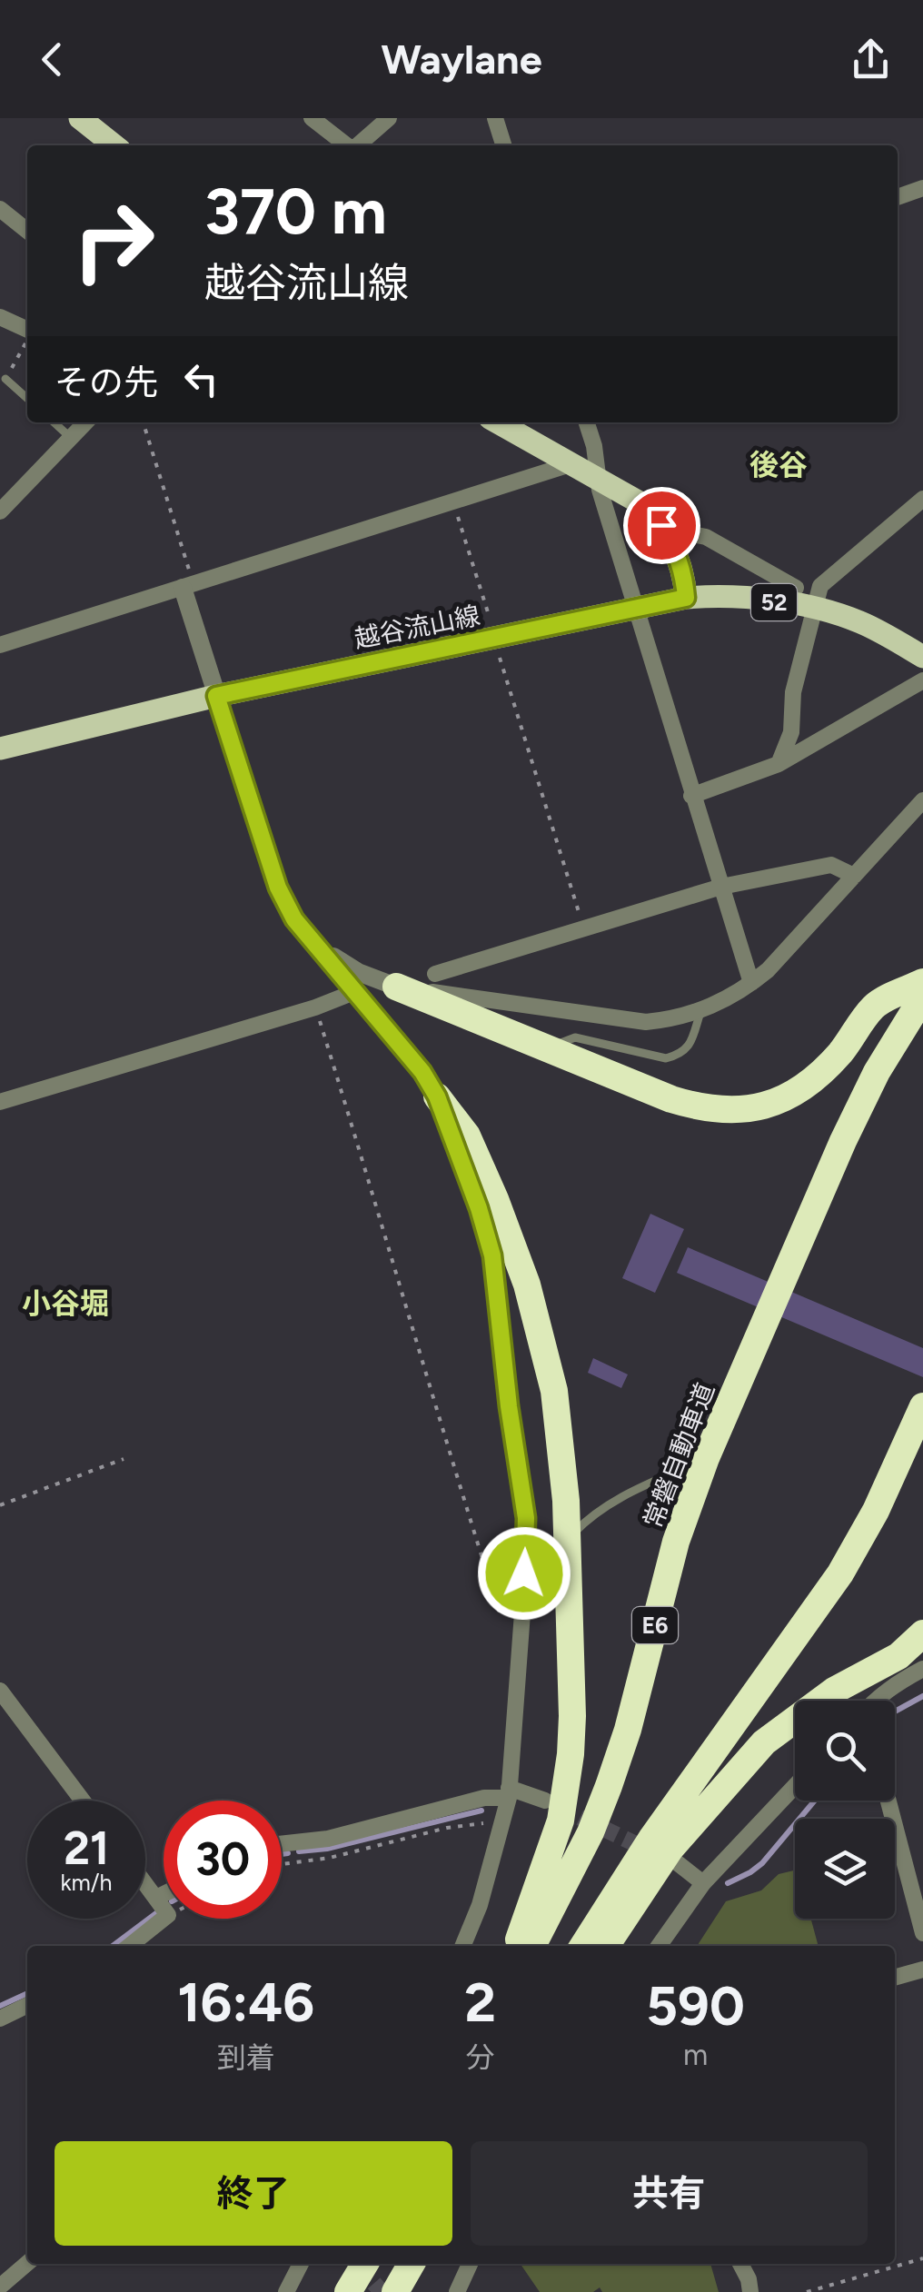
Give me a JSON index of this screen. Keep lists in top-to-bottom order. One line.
{"streets":{"highway":["常磐自動車道","E6"],"main road":["52","越谷流山線"]},"districts":["後谷","小谷堀"],"page":{"header":"Waylane","turn":["370 m","越谷流山線"],"then":"その先","speed":"21 km/h","limit":"30","eta":["16:46","到着","2","分","590","m"],"buttons":["終了","共有"]}}
